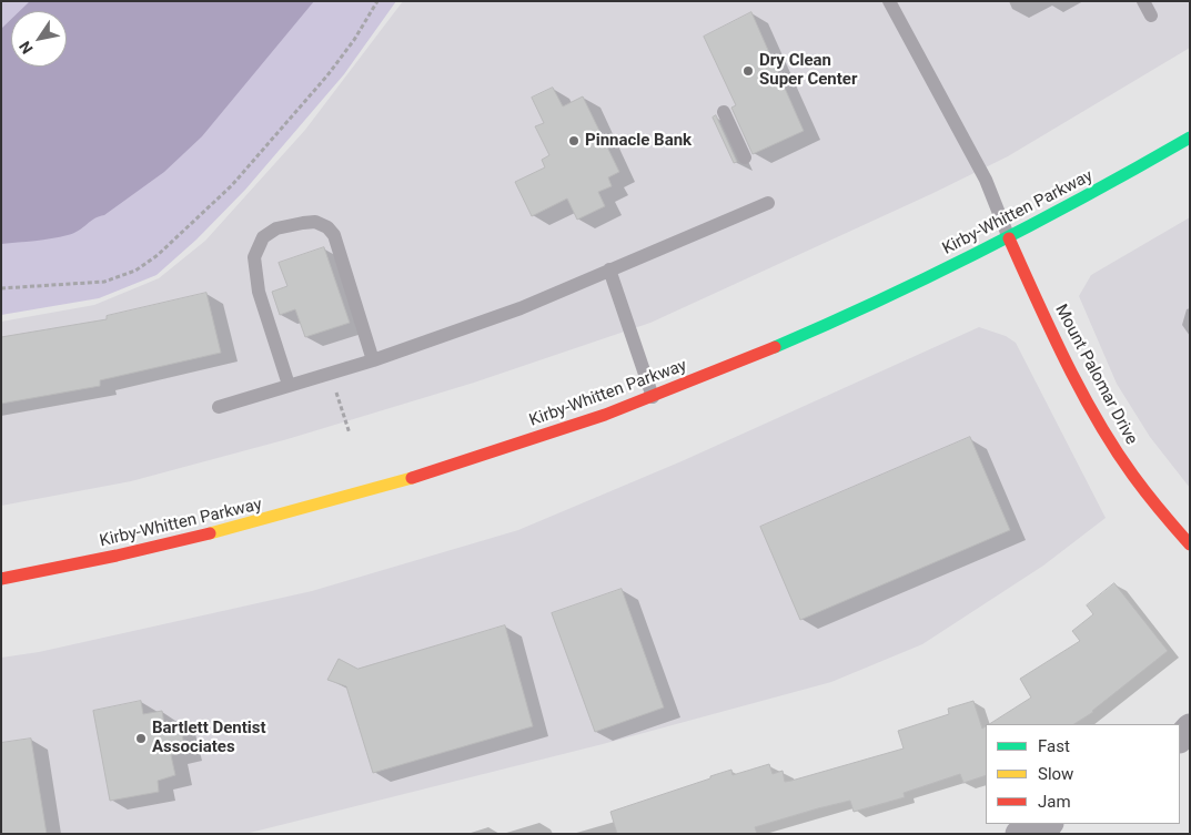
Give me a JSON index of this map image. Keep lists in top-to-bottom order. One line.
{"streets":{"main road":["Kirby-Whitten Parkway","Mount Palomar Drive"]},"crossings":[["Kirby-Whitten Parkway","Mount Palomar Drive"]],"places":["Dry Clean Super Center","Pinnacle Bank","Bartlett Dentist Associates"],"legend":["Fast","Slow","Jam"],"north":"bottom left"}
